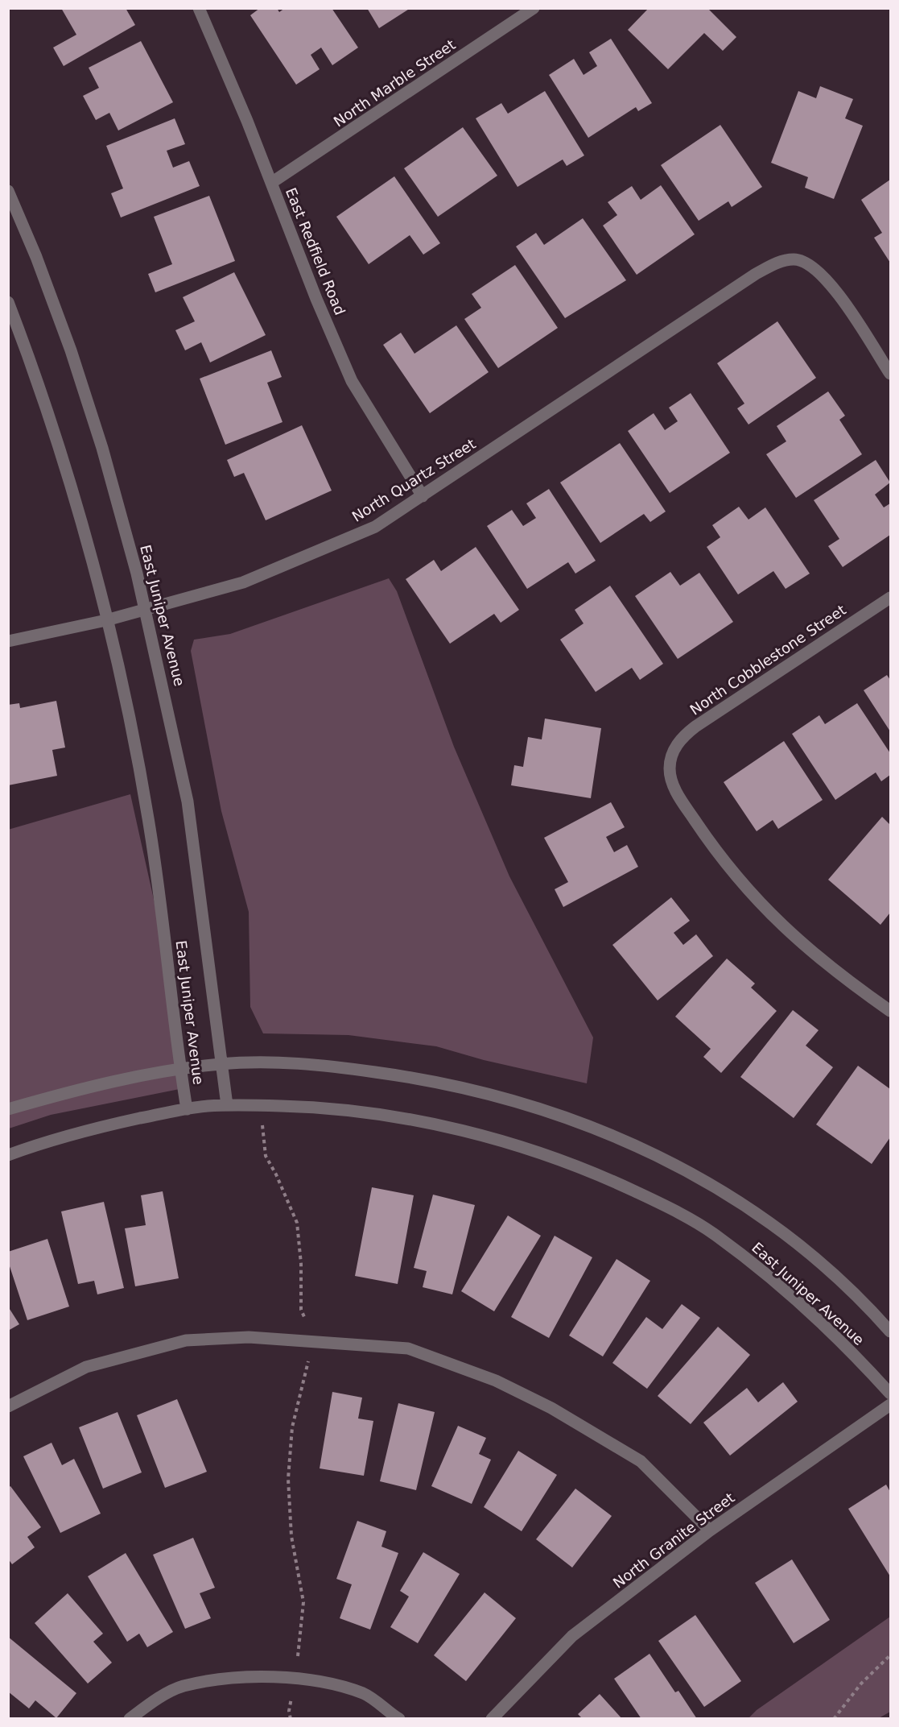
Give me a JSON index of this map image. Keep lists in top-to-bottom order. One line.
{"streets":{"street":["North Marble Street","East Redfield Road","North Quartz Street","East Juniper Avenue","North Cobblestone Street","North Granite Street"]},"crossings":[["North Marble Street","East Redfield Road"],["East Redfield Road","North Quartz Street"],["North Quartz Street","East Juniper Avenue"]]}
